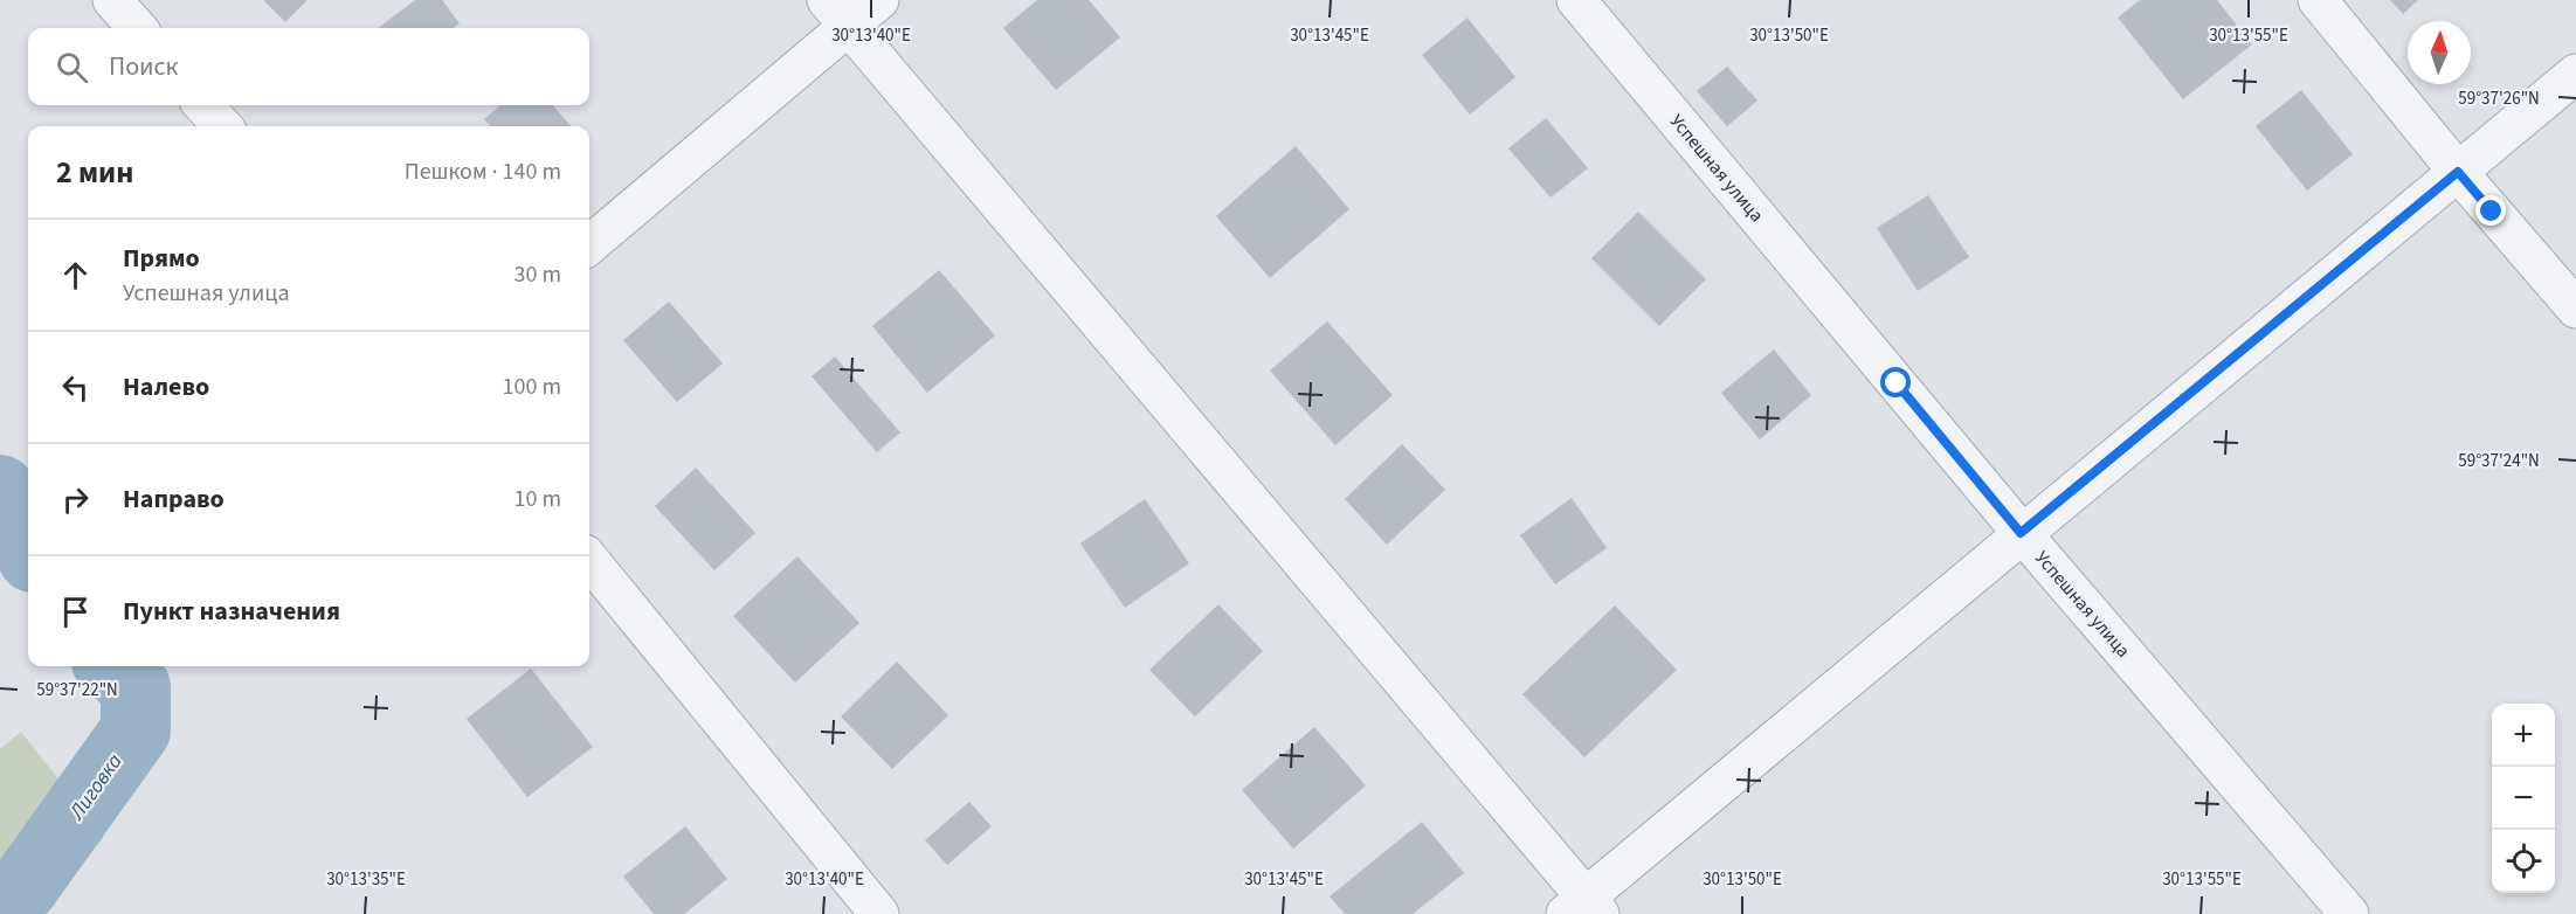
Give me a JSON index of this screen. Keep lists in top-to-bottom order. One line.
{"streets":{"street":["Успешная улица"]},"water":["Лиговка"],"north":"top","page":{"search":"Поиск","heading":["2 мин","Пешком · 140 m"],"list":[["Прямо","Успешная улица","30 m"],["Налево","100 m"],["Направо","10 m"],"Пункт назначения"],"map_buttons":["+","−"]},"coordinates":["30°13'40\"E","30°13'45\"E","30°13'50\"E","30°13'55\"E","59°37'26\"N","59°37'24\"N","59°37'22\"N","30°13'35\"E"]}
